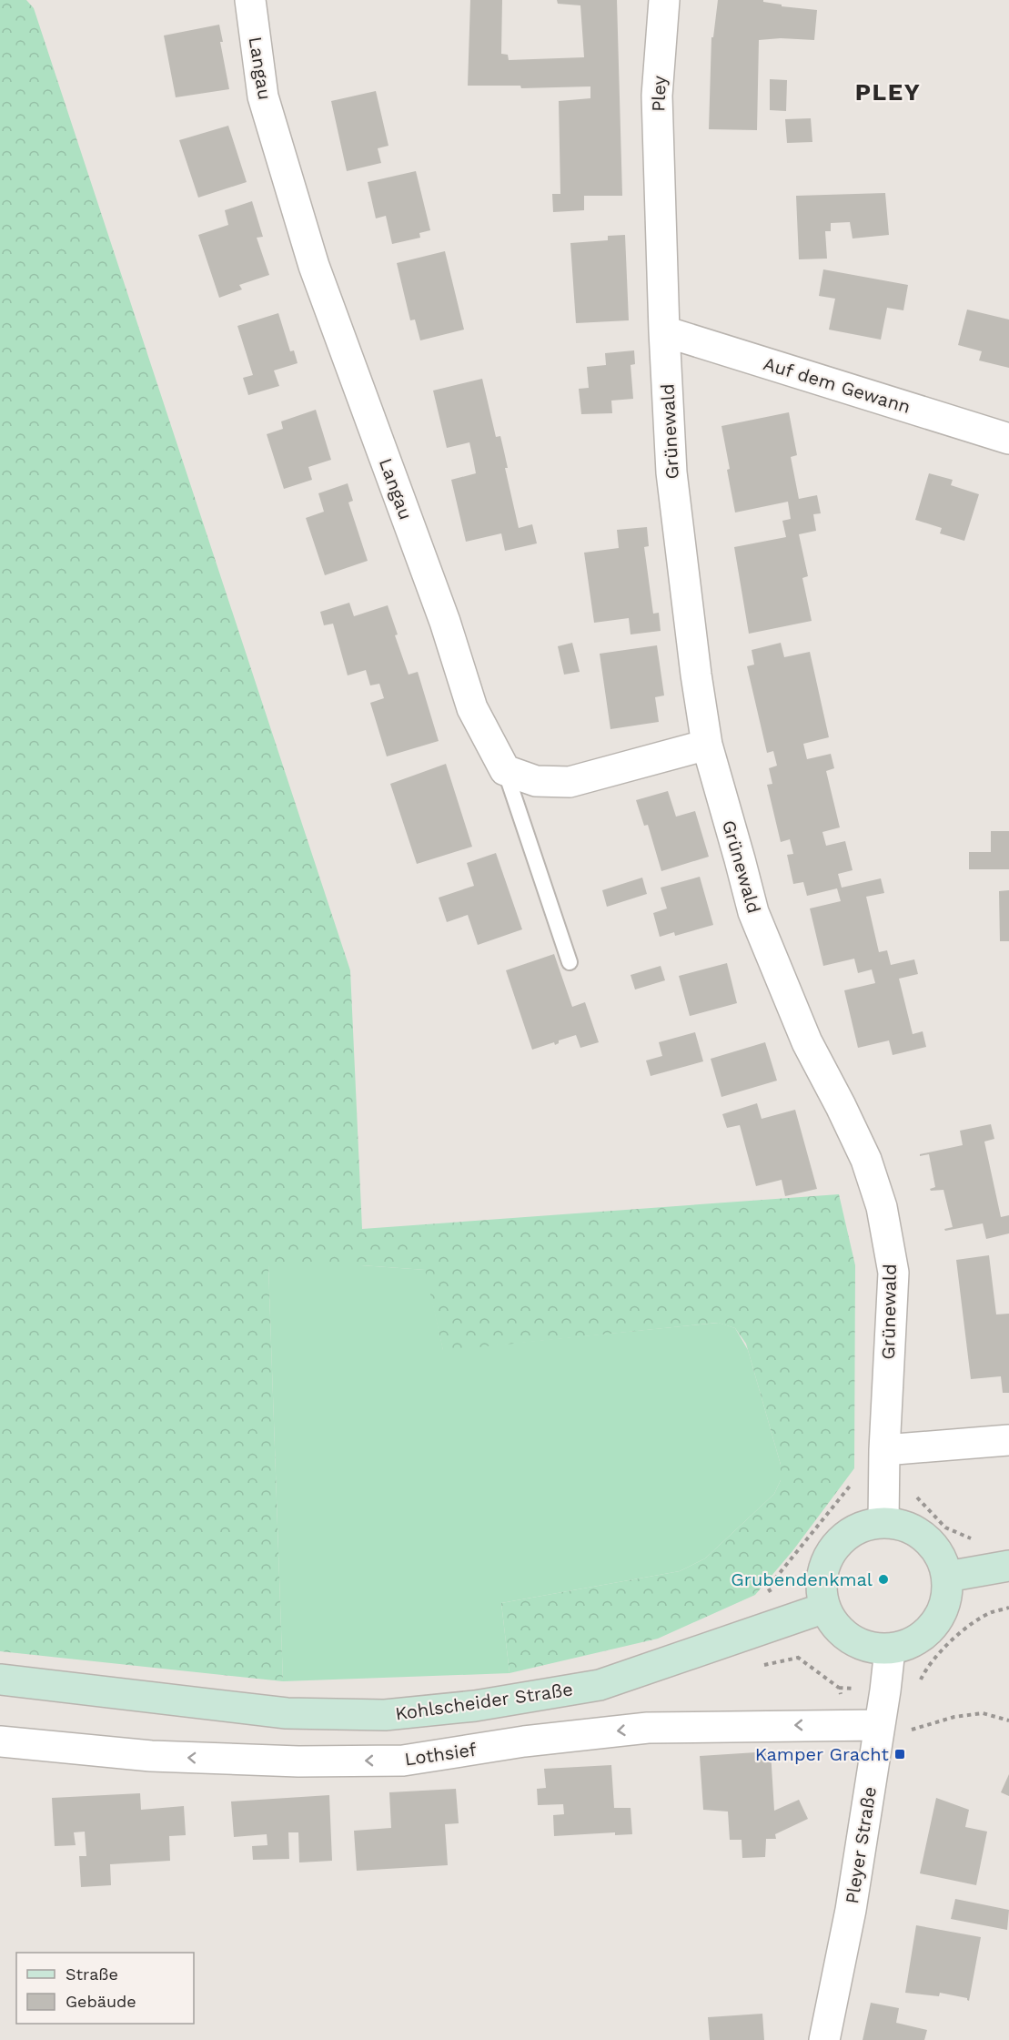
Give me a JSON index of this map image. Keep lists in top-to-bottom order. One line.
{"streets":{"street":["Langau","Pley","Auf dem Gewann","Grünewald","Kohlscheider Straße","Lothsief","Pleyer Straße"]},"crossings":[["Pley","Grünewald"],["Auf dem Gewann","Grünewald"],["Grünewald","Kohlscheider Straße"],["Grünewald","Pleyer Straße"],["Kohlscheider Straße","Pleyer Straße"],["Lothsief","Pleyer Straße"]],"one_way":["Lothsief"],"districts":["PLEY"],"places":{"other":["Grubendenkmal"],"transit":["Kamper Gracht"]},"legend":["Straße","Gebäude"]}
